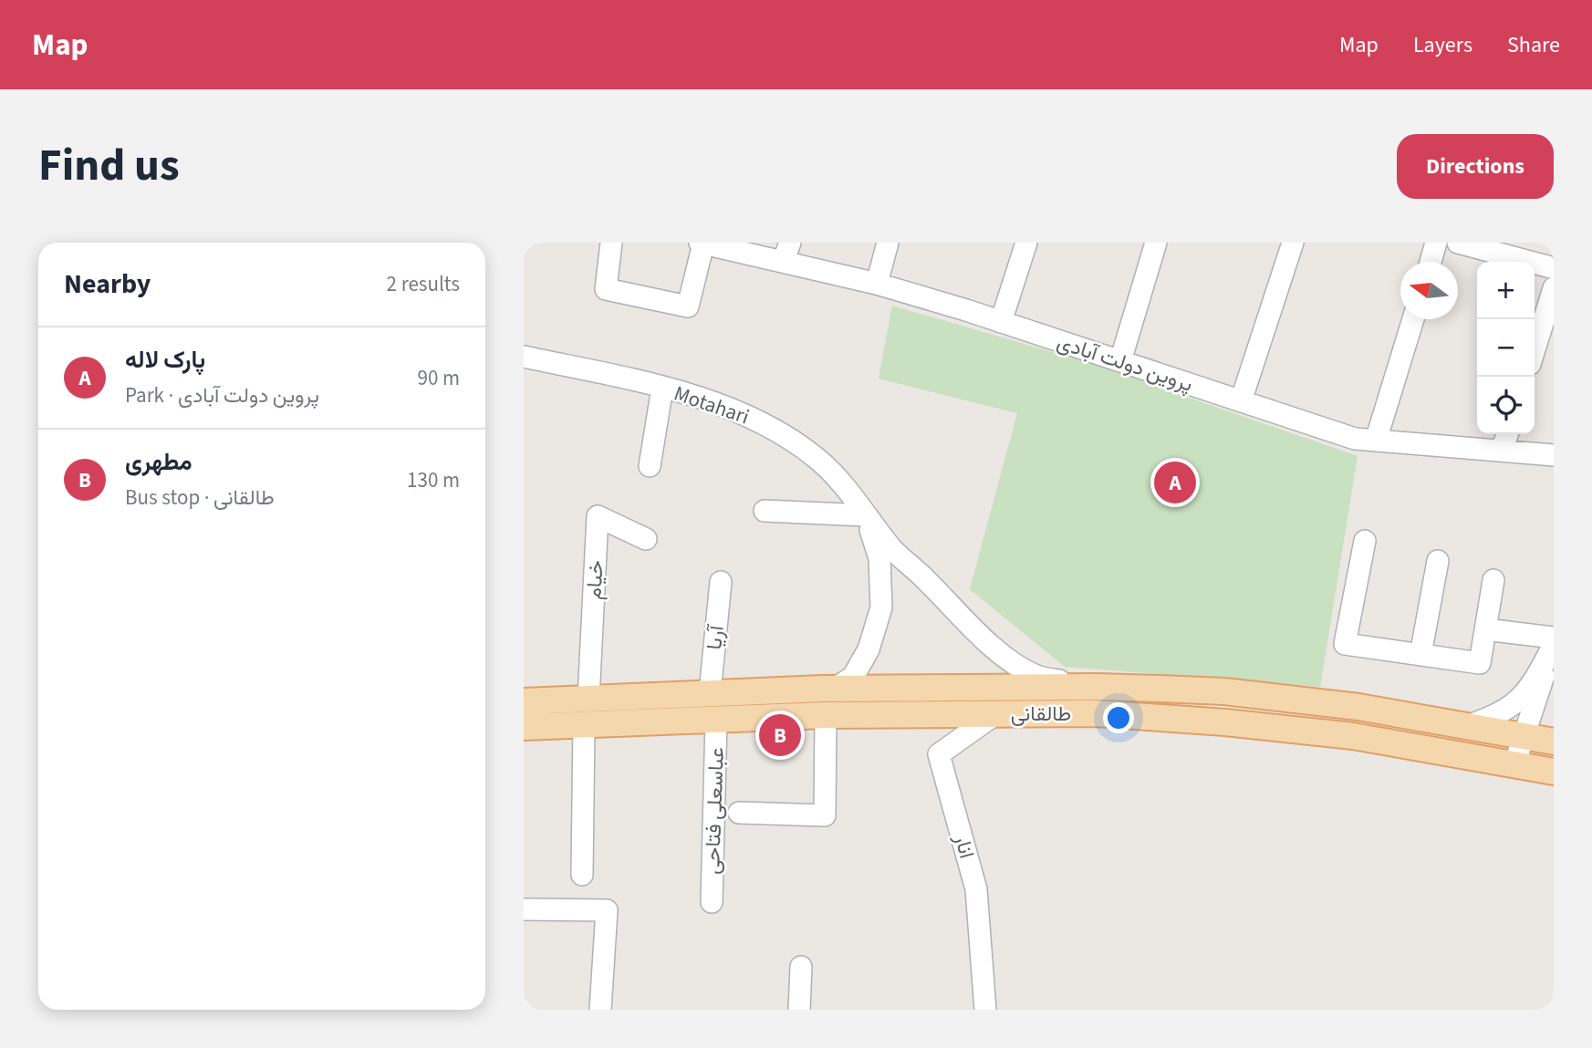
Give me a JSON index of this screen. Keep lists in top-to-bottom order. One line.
{"streets":{"main road":["طالقانی"],"street":["پروین دولت آبادی","Motahari","خیام","آریا","عباسعلی فتاحی","انار"]},"crossings":[["خیام","طالقانی"],["آریا","طالقانی"],["طالقانی","عباسعلی فتاحی"],["طالقانی","انار"]],"north":"left","page":{"header":"Map","nav":["Map","Layers","Share"],"title":"Find us","buttons":"Directions","heading":["Nearby","2 results"],"map_buttons":["+","−"],"list":[{"mark":"A","name":"پارک لاله","note":"Park · پروین دولت آبادی","value":"90 m"},{"mark":"B","name":"مطهری","note":"Bus stop · طالقانی","value":"130 m"}],"pins":["A","B"]}}
